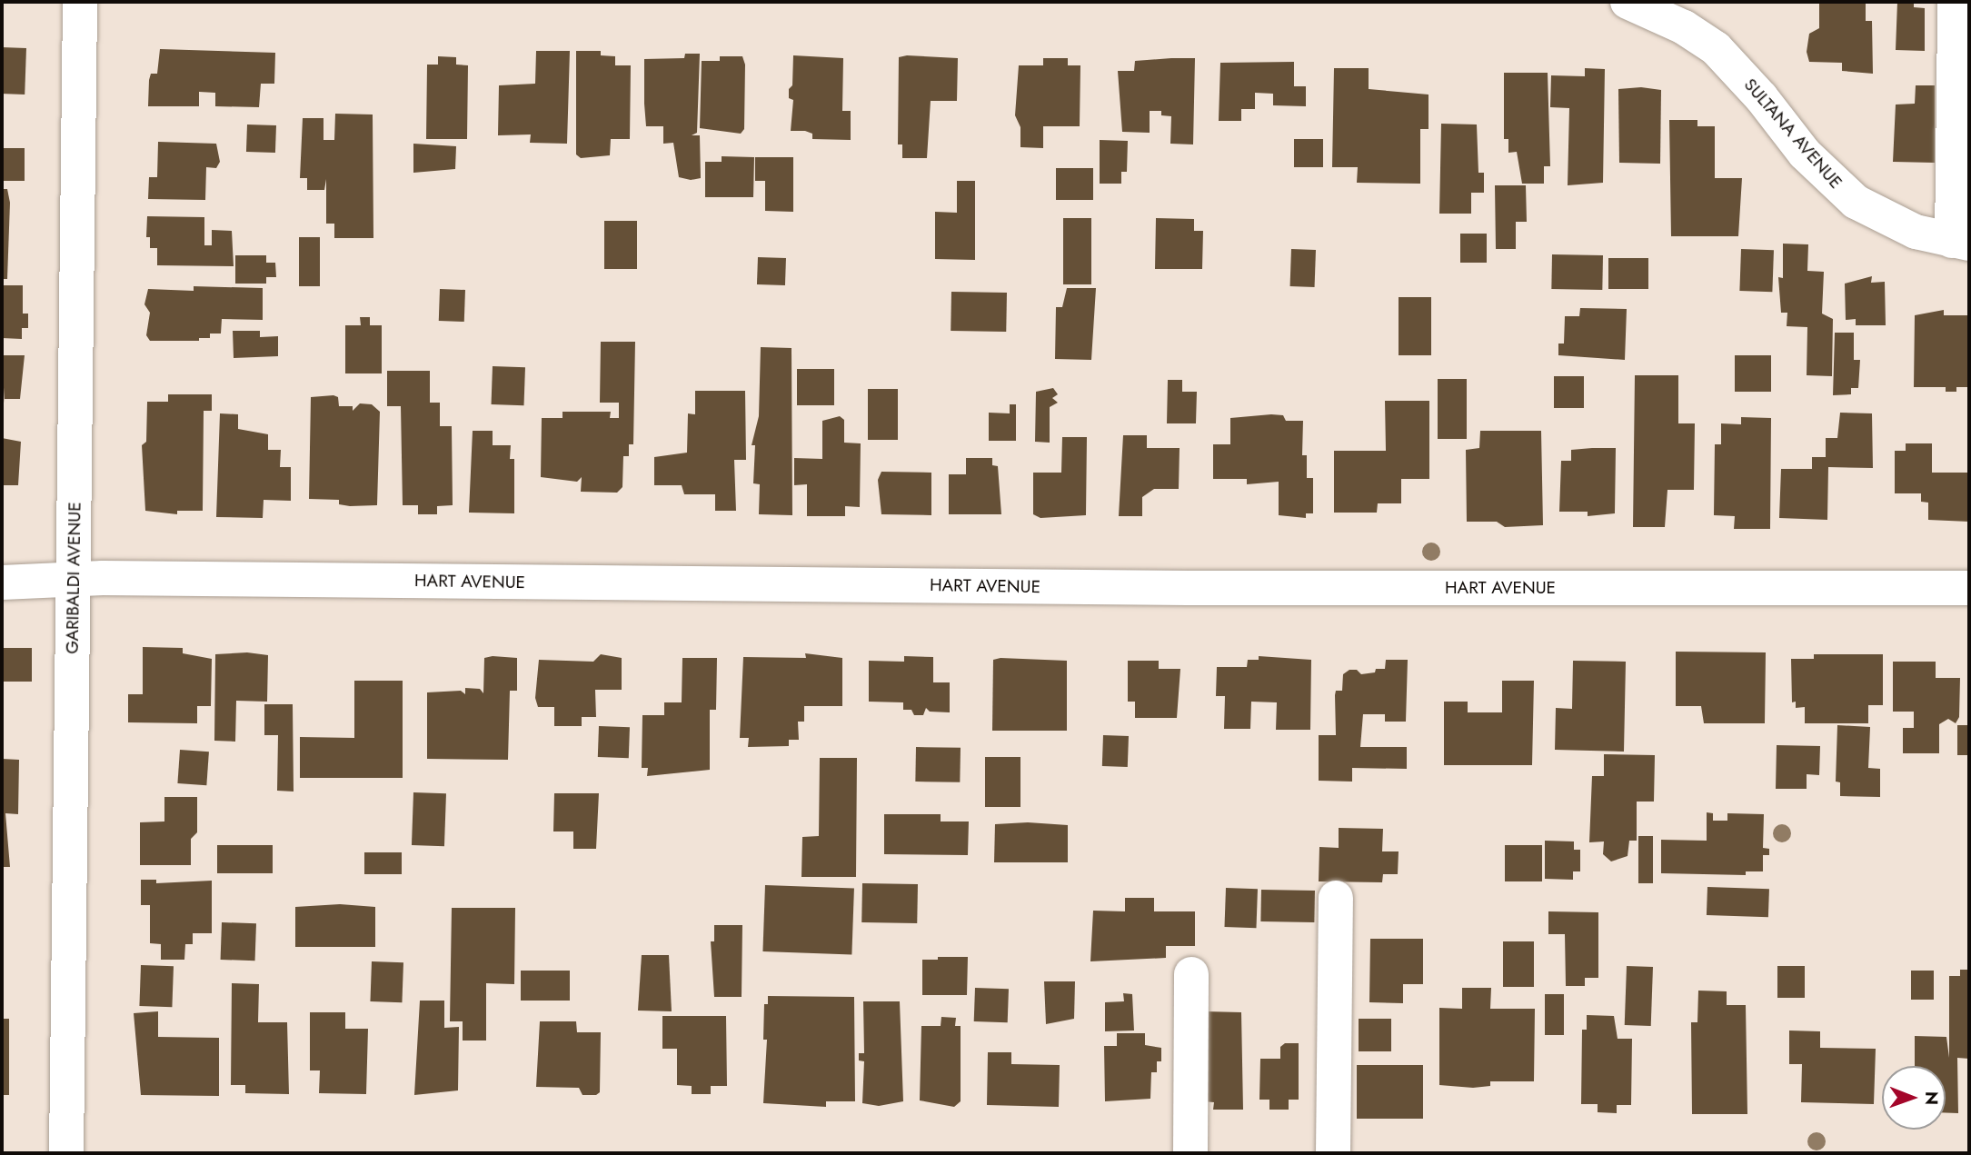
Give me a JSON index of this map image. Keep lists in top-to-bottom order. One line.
{"streets":{"street":["SULTANA AVENUE","GARIBALDI AVENUE","HART AVENUE"]},"crossings":[["GARIBALDI AVENUE","HART AVENUE"]],"north":"right"}
